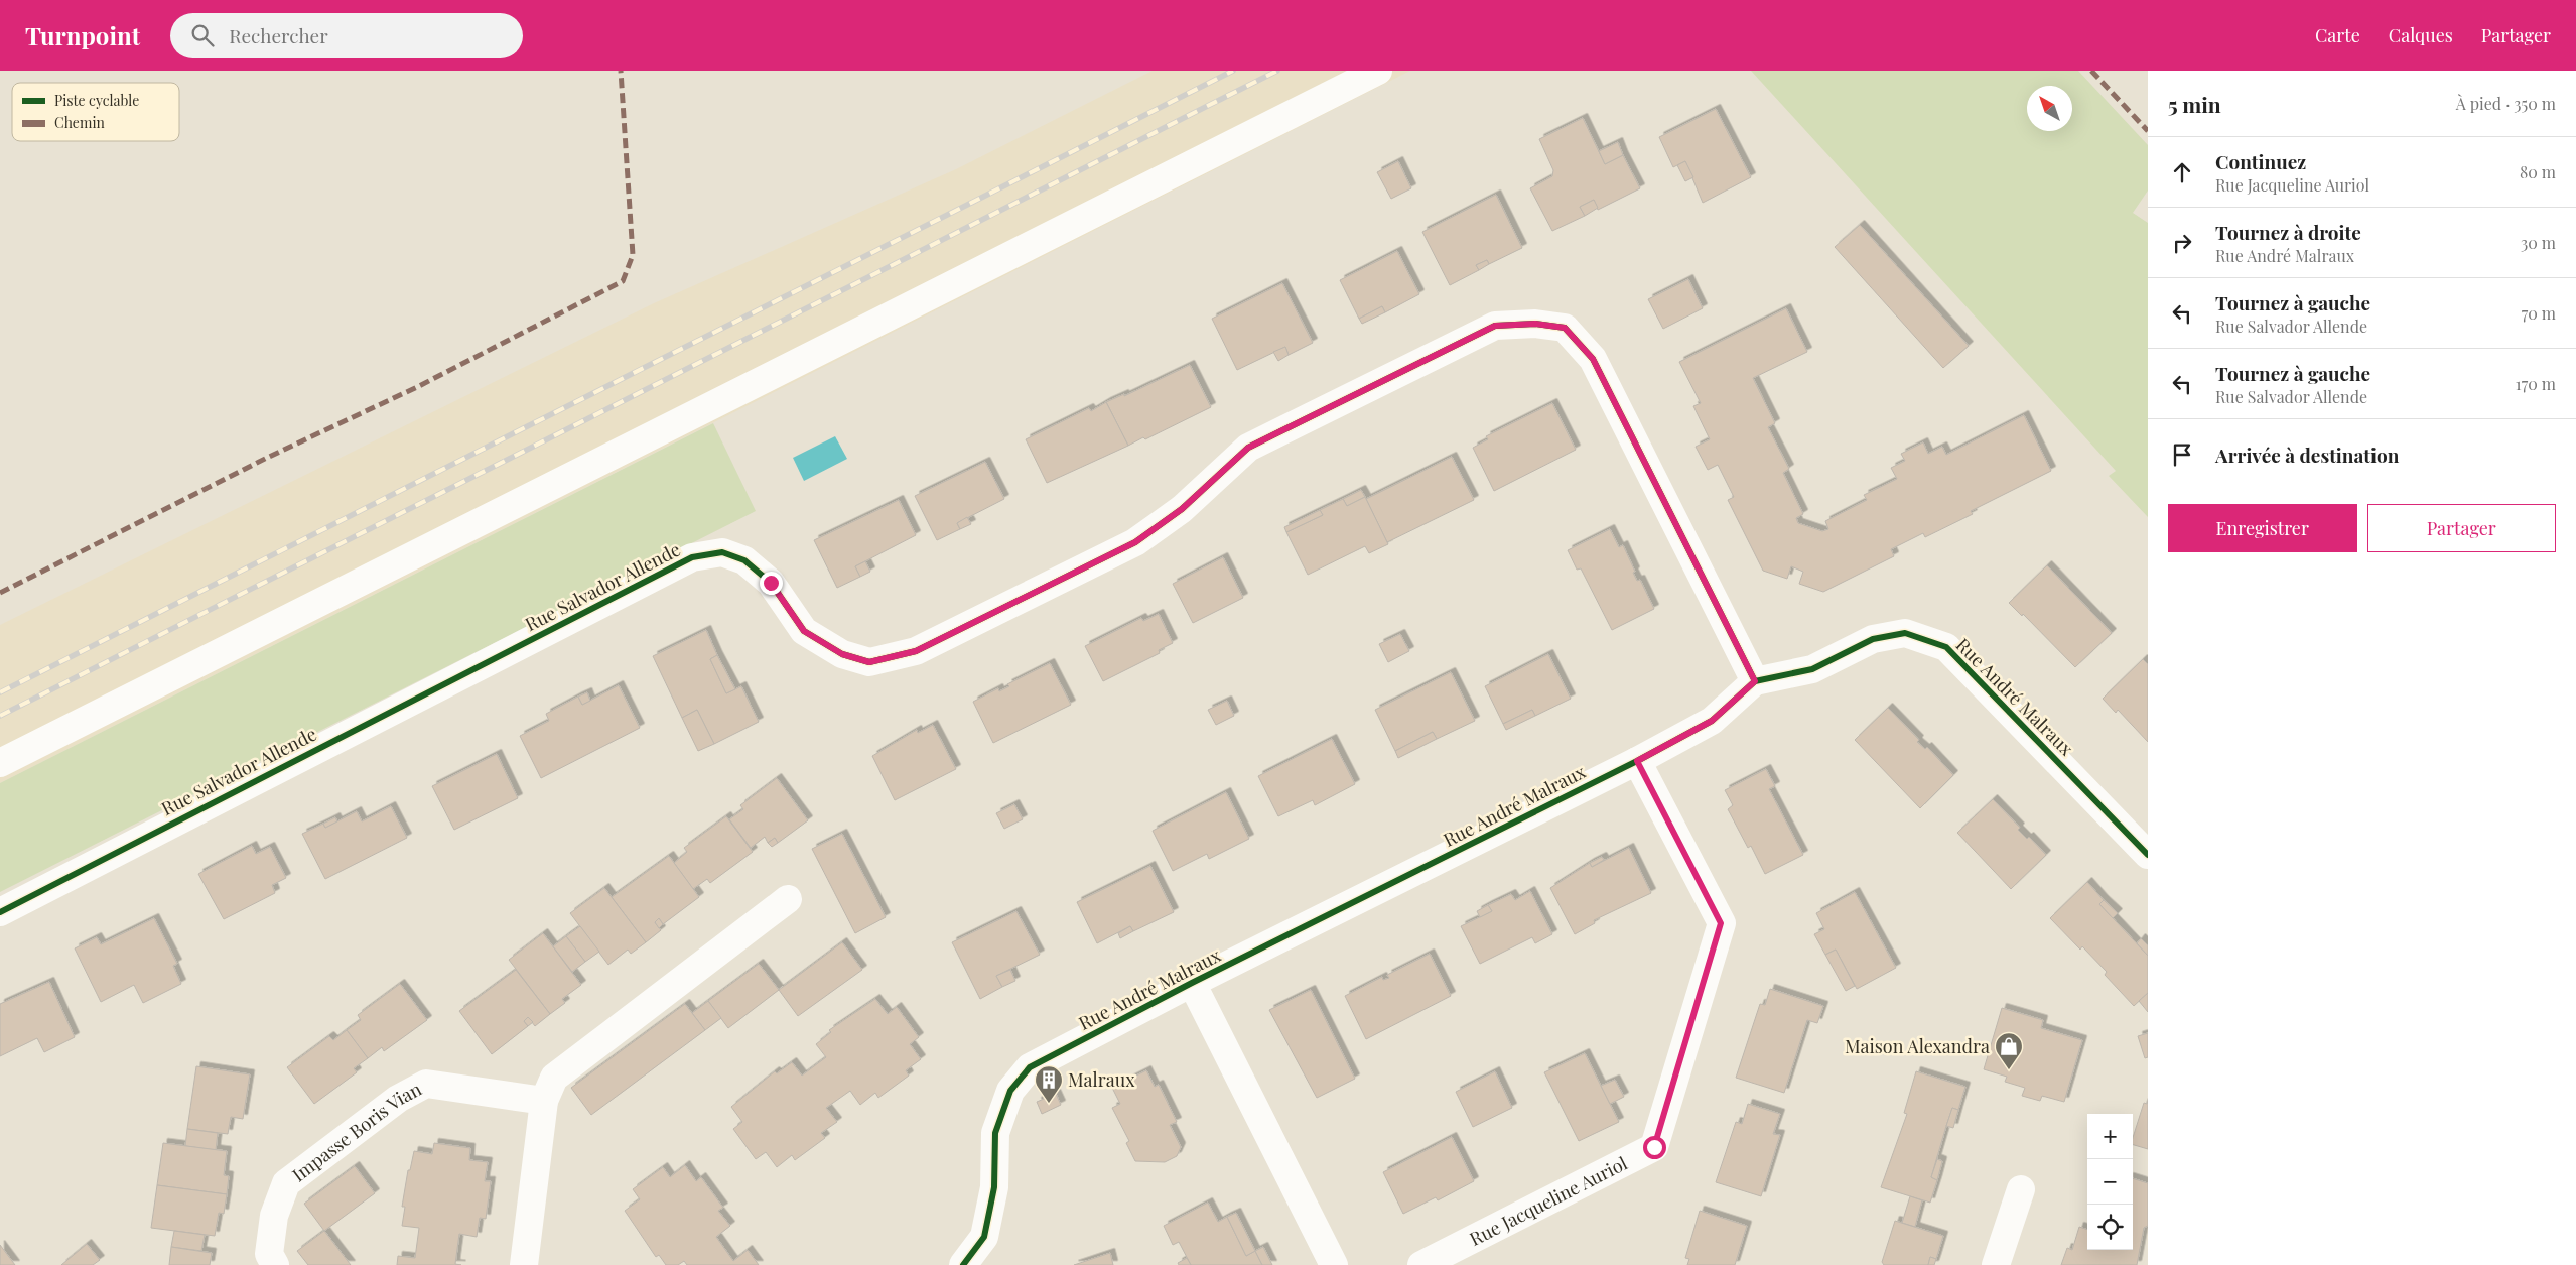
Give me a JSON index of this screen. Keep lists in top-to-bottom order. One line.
{"streets":{"street":["Rue Salvador Allende","Rue André Malraux","Impasse Boris Vian","Rue Jacqueline Auriol"]},"crossings":[["Rue Salvador Allende","Rue André Malraux"],["Rue André Malraux","Rue Jacqueline Auriol"]],"places":{"shop":["Maison Alexandra"],"building":["Malraux"]},"legend":["Piste cyclable","Chemin"],"north":"top left","page":{"header":"Turnpoint","search":"Rechercher","nav":["Carte","Calques","Partager"],"heading":["5 min","À pied · 350 m"],"list":[["Continuez","Rue Jacqueline Auriol","80 m"],["Tournez à droite","Rue André Malraux","30 m"],["Tournez à gauche","Rue Salvador Allende","70 m"],["Tournez à gauche","Rue Salvador Allende","170 m"],"Arrivée à destination"],"buttons":["Enregistrer","Partager"],"map_buttons":["+","−"]}}
